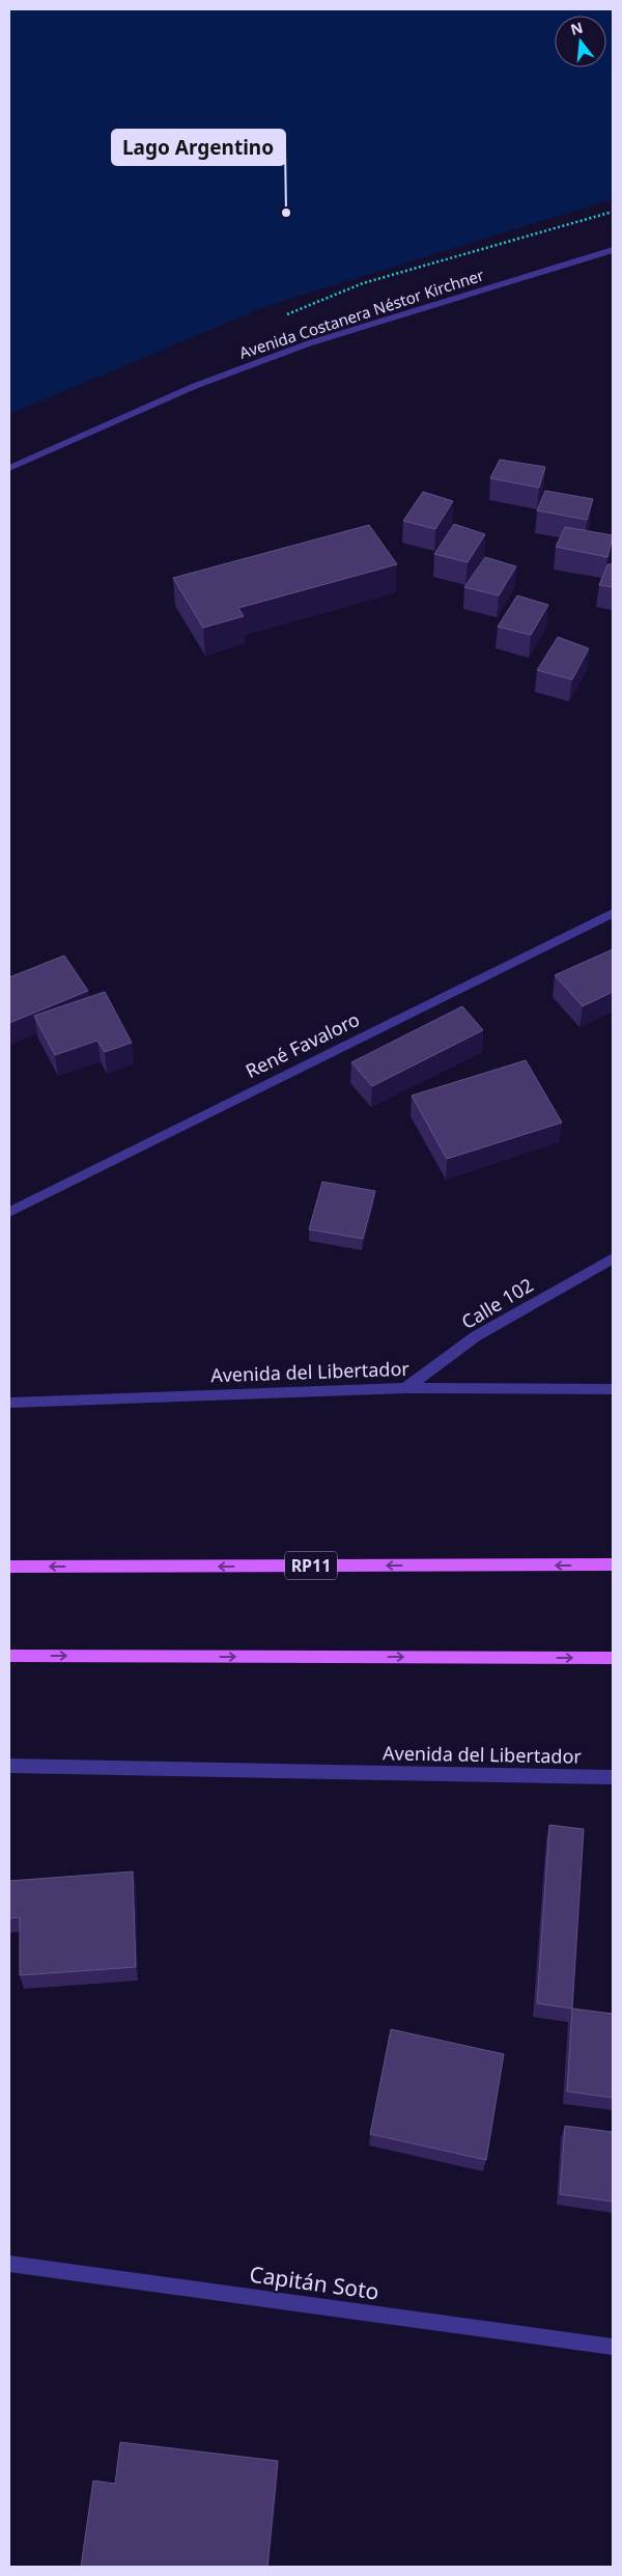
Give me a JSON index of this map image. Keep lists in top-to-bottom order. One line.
{"streets":{"main road":["RP11"],"street":["Avenida Costanera Néstor Kirchner","René Favaloro","Calle 102","Avenida del Libertador","Capitán Soto"]},"crossings":[["Calle 102","Avenida del Libertador"]],"places":["Lago Argentino"],"north":"top"}
